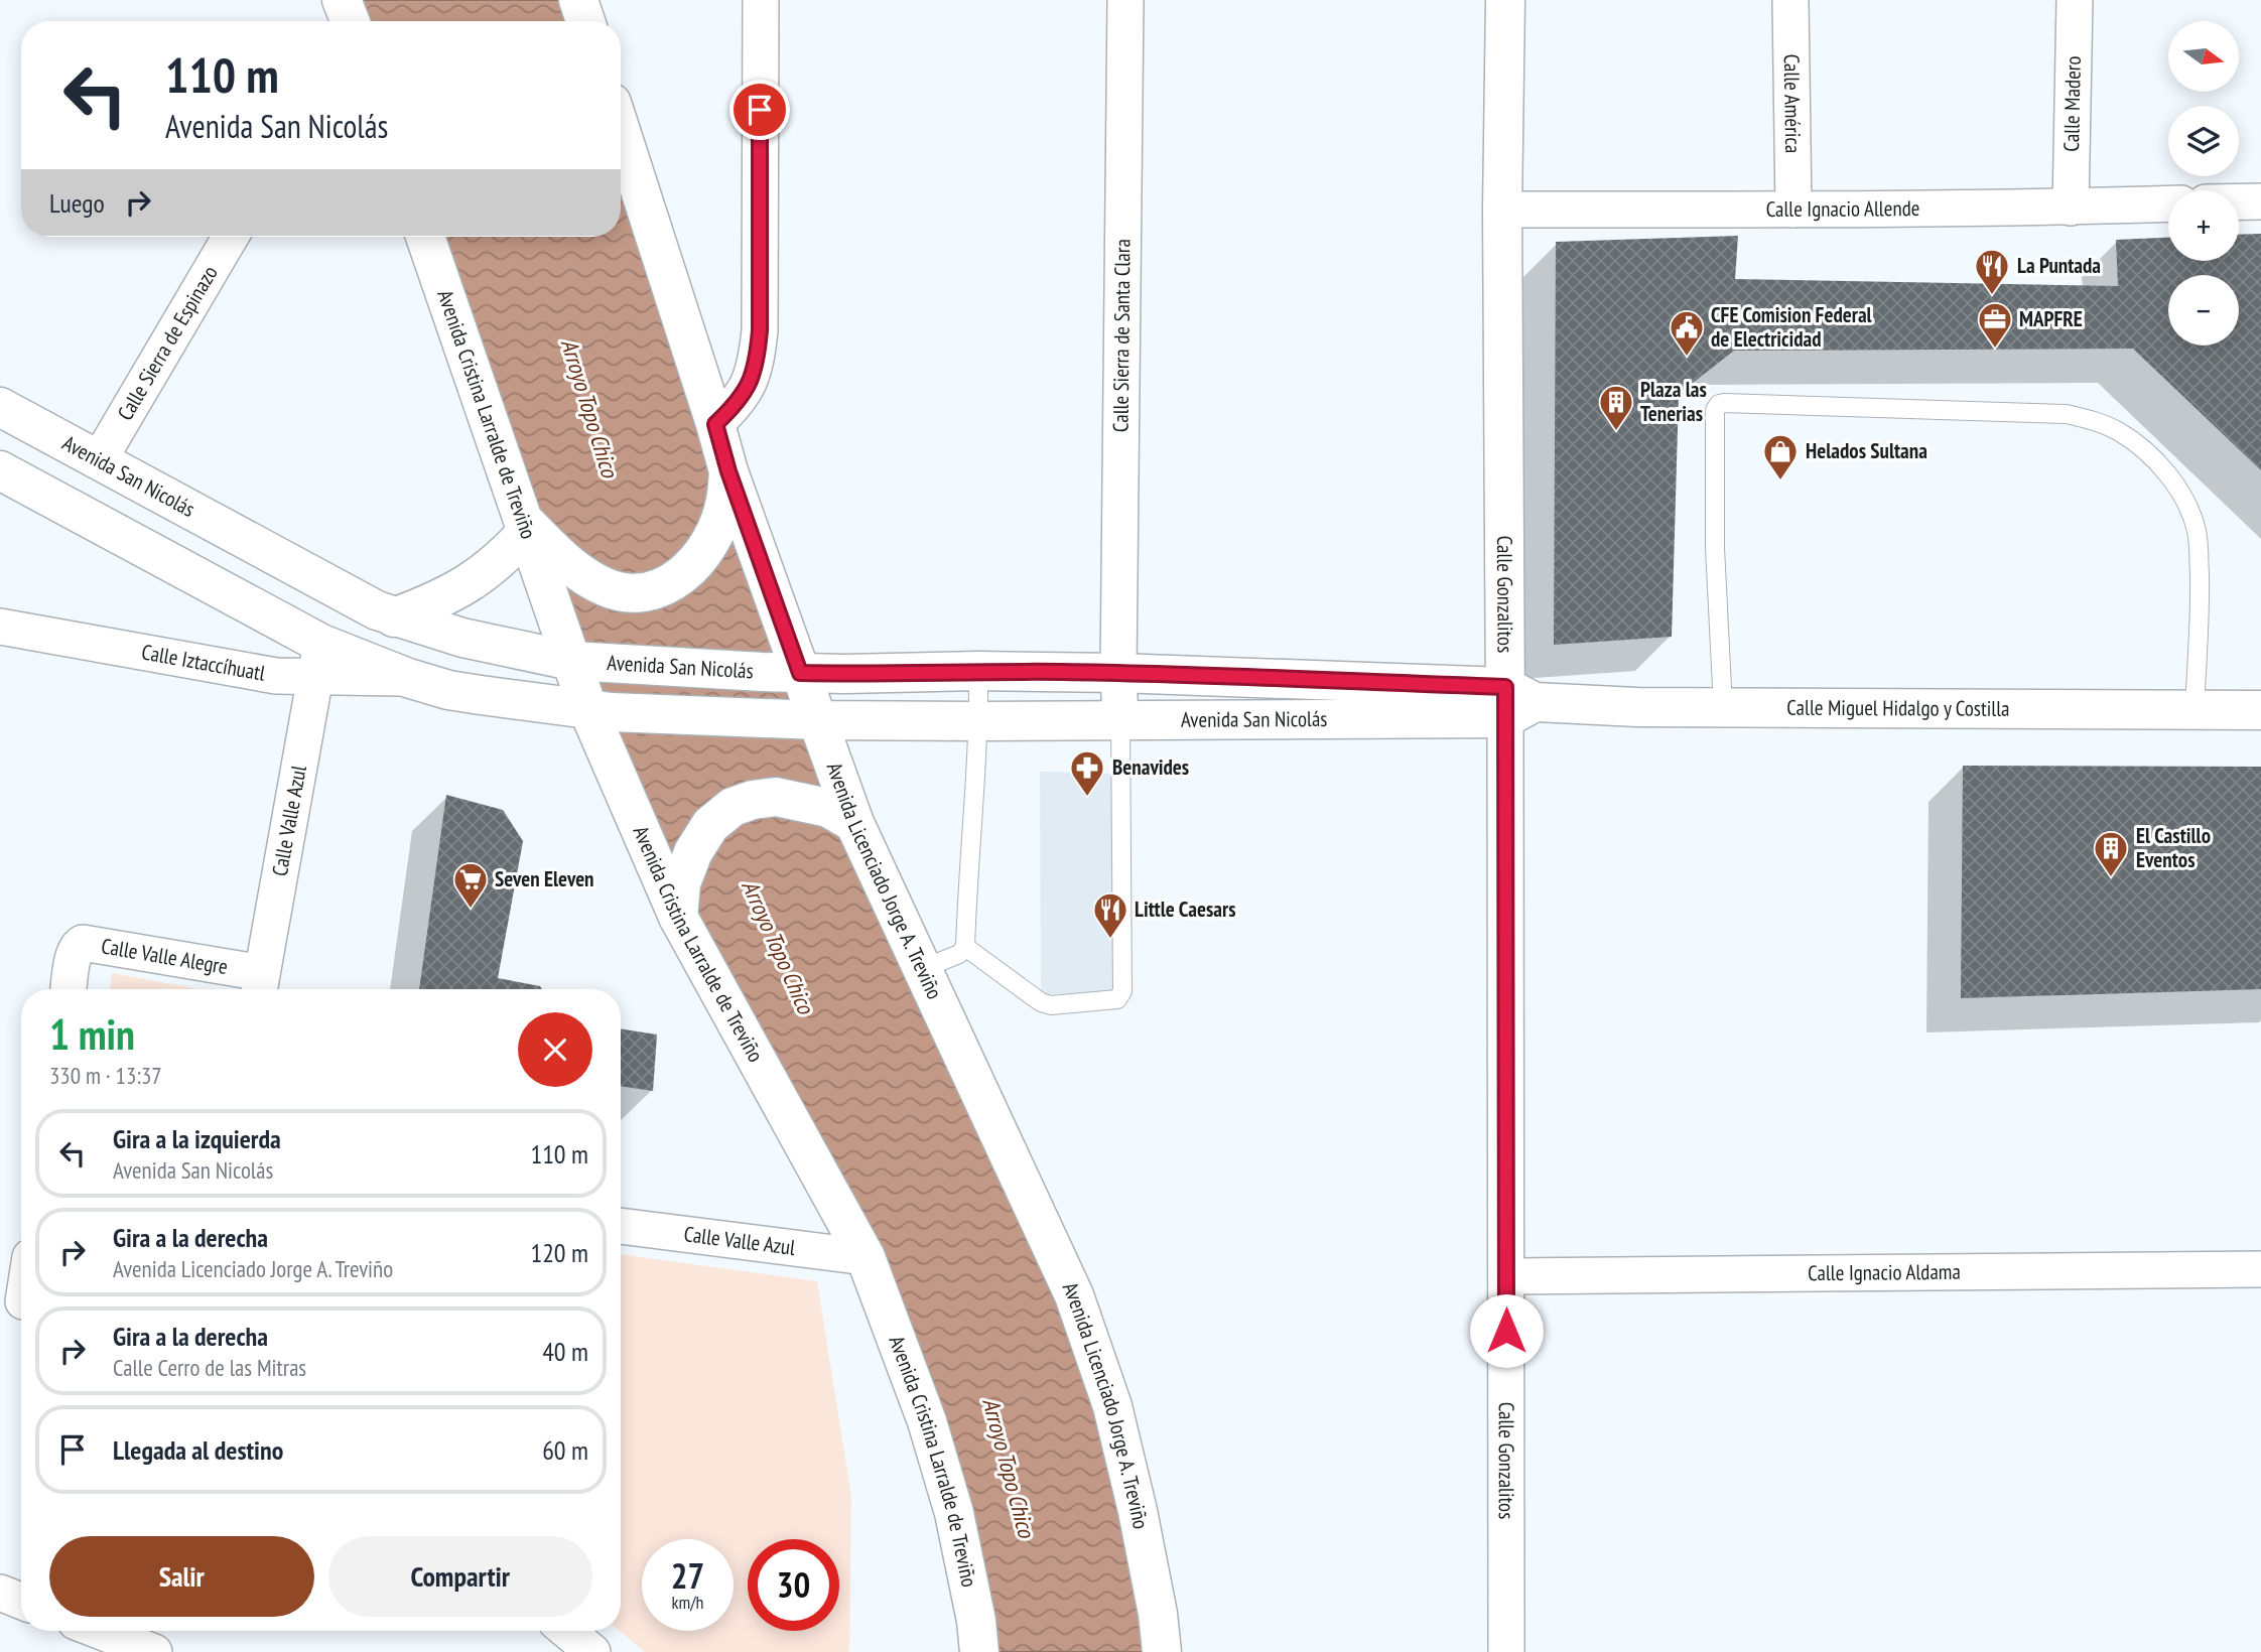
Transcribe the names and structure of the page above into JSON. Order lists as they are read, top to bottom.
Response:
{
  "streets": {
    "street": [
      "Calle Madero",
      "Calle América",
      "Calle Ignacio Allende",
      "Calle Sierra de Santa Clara",
      "Calle Sierra de Espinazo",
      "Avenida Cristina Larralde de Treviño",
      "Avenida San Nicolás",
      "Calle Gonzalitos",
      "Calle Iztaccíhuatl",
      "Calle Miguel Hidalgo y Costilla",
      "Calle Valle Azul",
      "Avenida Licenciado Jorge A. Treviño",
      "Calle Valle Alegre",
      "Calle Ignacio Aldama"
    ]
  },
  "crossings": [
    ["Calle Madero", "Calle Ignacio Allende"],
    ["Calle América", "Calle Ignacio Allende"],
    ["Calle Ignacio Allende", "Calle Gonzalitos"],
    ["Calle Sierra de Santa Clara", "Avenida San Nicolás"],
    ["Calle Sierra de Espinazo", "Avenida San Nicolás"],
    ["Avenida Cristina Larralde de Treviño", "Avenida San Nicolás"],
    ["Avenida Cristina Larralde de Treviño", "Calle Valle Azul"],
    ["Avenida San Nicolás", "Calle Gonzalitos"],
    ["Avenida San Nicolás", "Calle Iztaccíhuatl"],
    ["Avenida San Nicolás", "Calle Miguel Hidalgo y Costilla"],
    ["Avenida San Nicolás", "Calle Valle Azul"],
    ["Avenida San Nicolás", "Avenida Licenciado Jorge A. Treviño"],
    ["Calle Gonzalitos", "Calle Miguel Hidalgo y Costilla"],
    ["Calle Gonzalitos", "Calle Ignacio Aldama"],
    ["Calle Iztaccíhuatl", "Calle Valle Azul"],
    ["Calle Valle Azul", "Calle Valle Alegre"]
  ],
  "water": ["Arroyo Topo Chico"],
  "places": {
    "restaurant": ["La Puntada", "Little Caesars"],
    "office": ["MAPFRE"],
    "public building": ["CFE Comision Federal de Electricidad"],
    "building": ["Plaza las Tenerias", "El Castillo Eventos"],
    "shop": ["Helados Sultana"],
    "pharmacy": ["Benavides"],
    "supermarket": ["Seven Eleven"]
  },
  "north": "right",
  "page": {
    "map_buttons": ["+", "−"],
    "turn": ["110 m", "Avenida San Nicolás"],
    "then": "Luego",
    "heading": ["1 min", "330 m · 13:37"],
    "list": [
      {
        "name": "Gira a la izquierda",
        "note": "Avenida San Nicolás",
        "value": "110 m"
      },
      {
        "name": "Gira a la derecha",
        "note": "Avenida Licenciado Jorge A. Treviño",
        "value": "120 m"
      },
      {
        "name": "Gira a la derecha",
        "note": "Calle Cerro de las Mitras",
        "value": "40 m"
      },
      {
        "name": "Llegada al destino",
        "value": "60 m"
      }
    ],
    "buttons": ["Salir", "Compartir"],
    "speed": "27 km/h",
    "limit": "30"
  }
}
